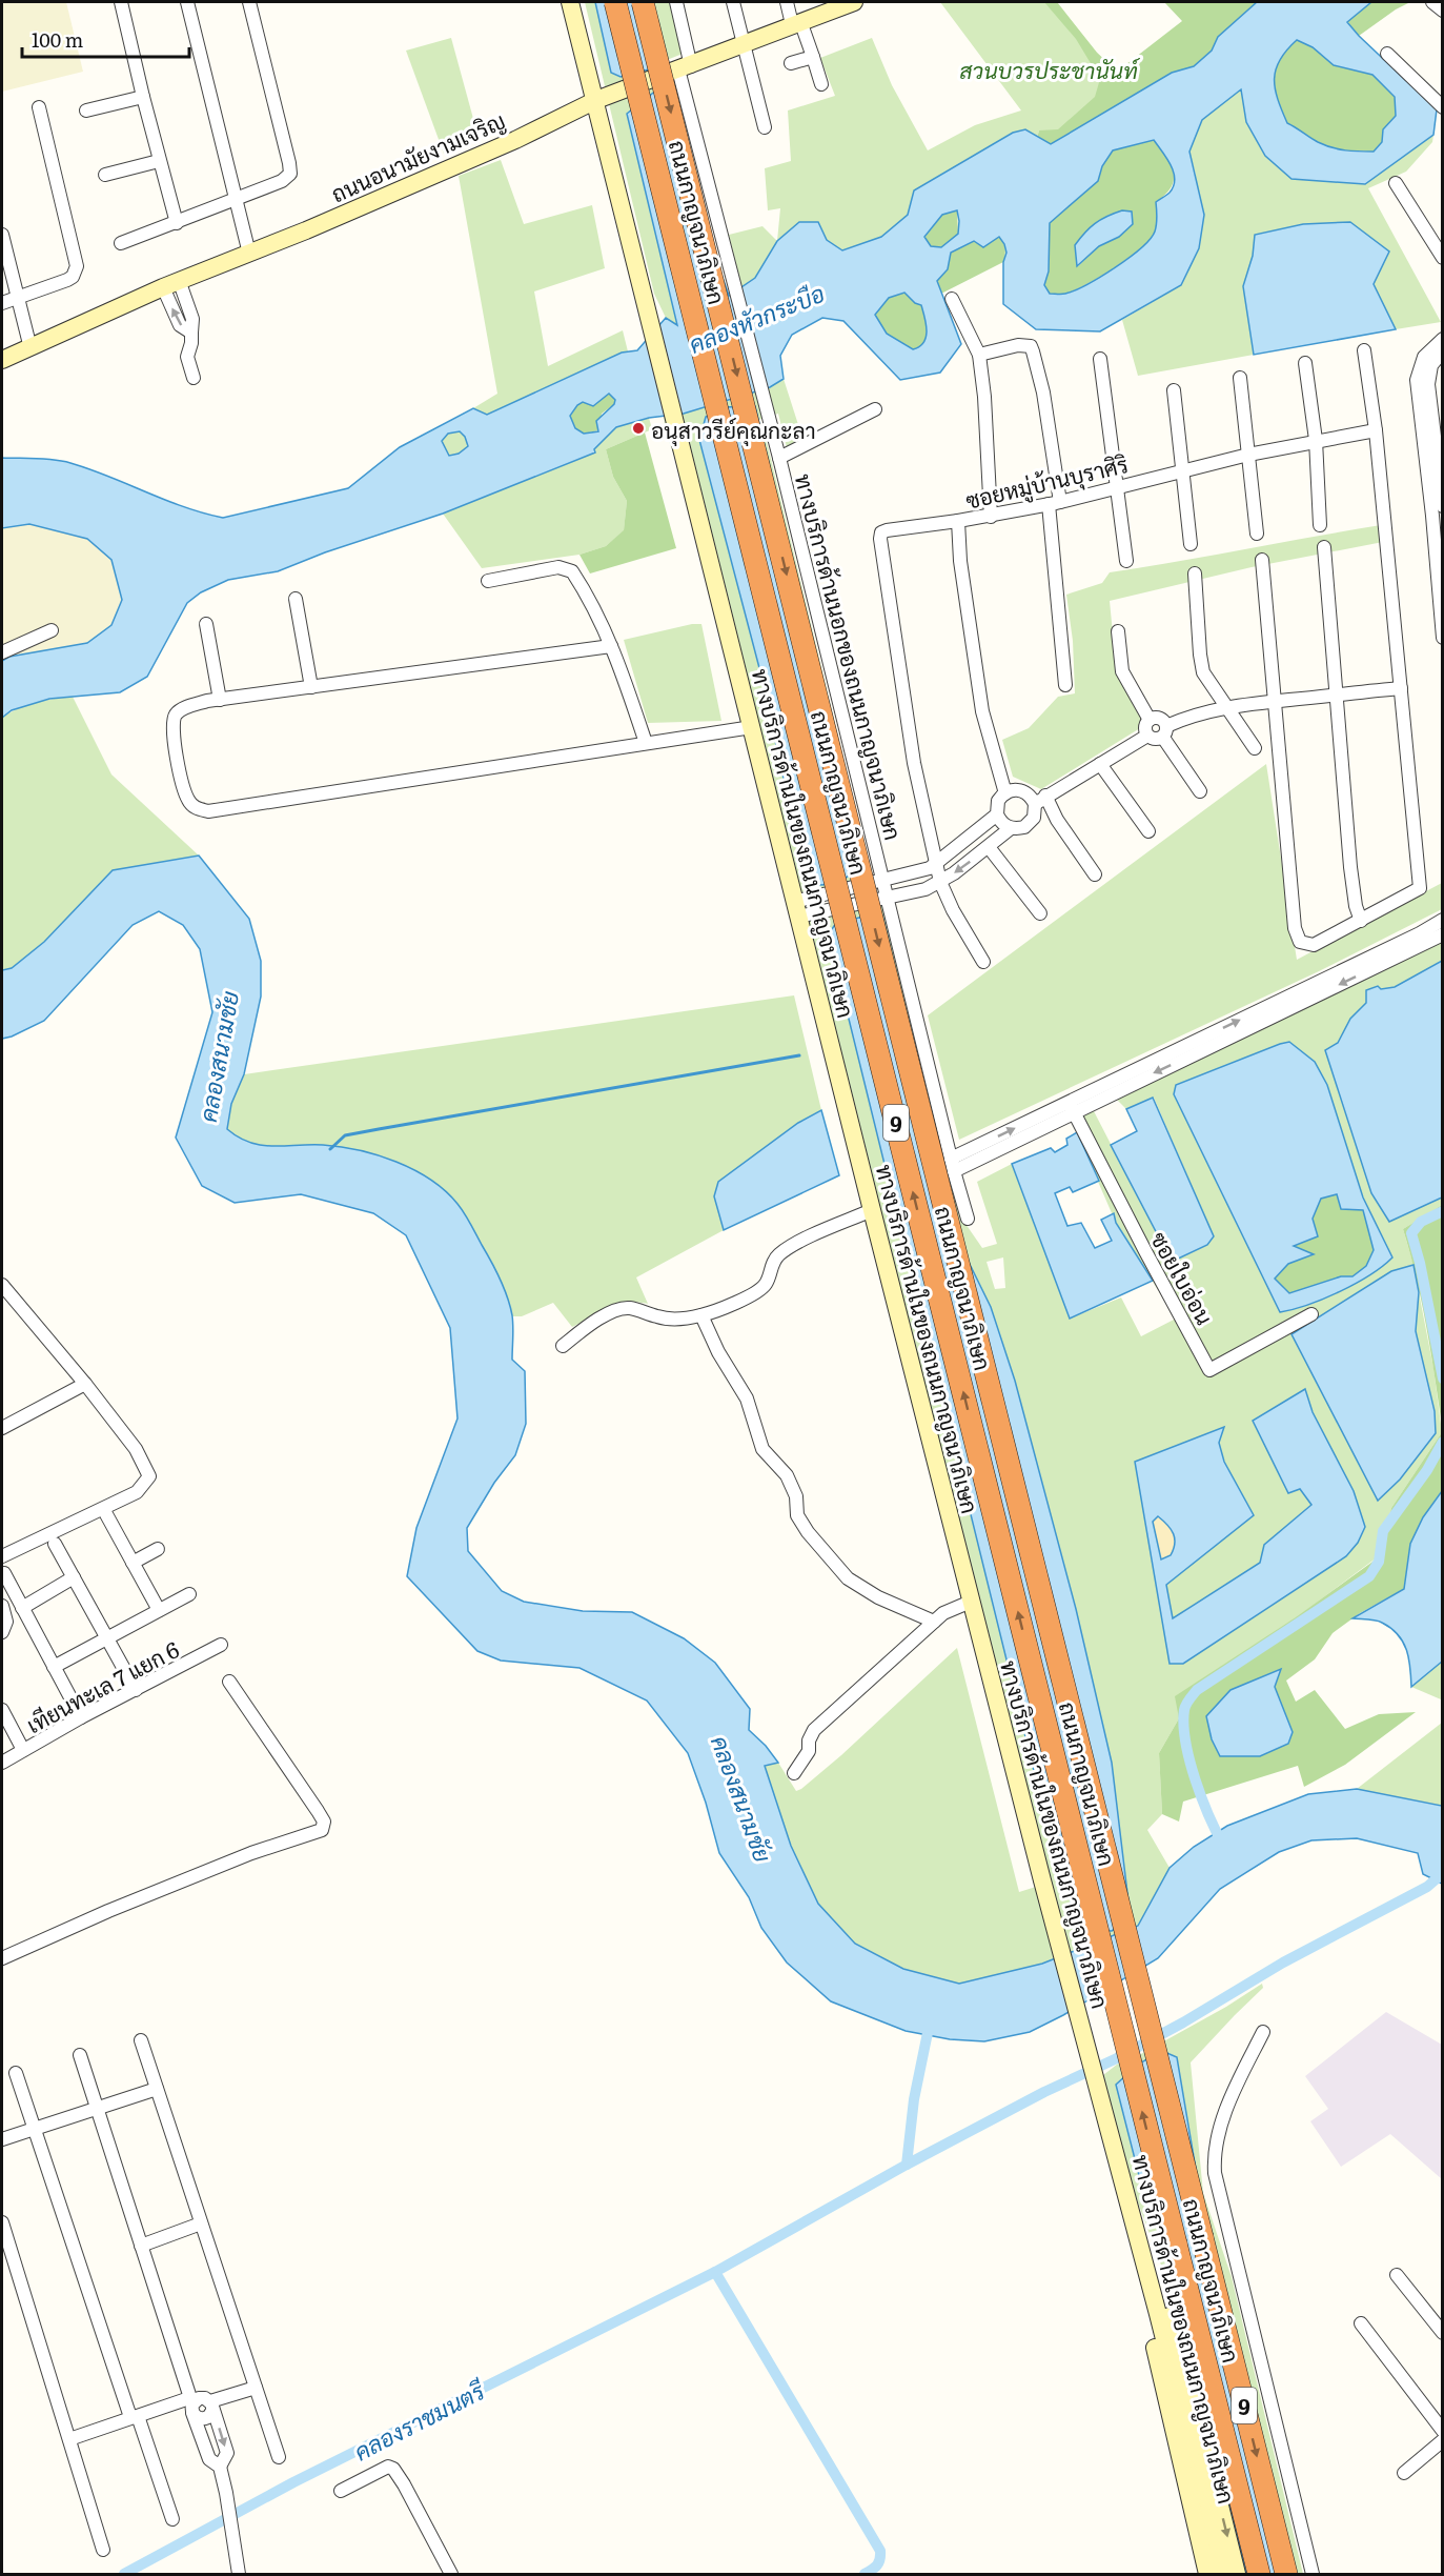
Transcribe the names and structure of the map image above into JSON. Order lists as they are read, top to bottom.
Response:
{
  "streets": {
    "highway": ["ถนนกาญจนาภิเษก", "9"],
    "main road": ["ถนนอนามัยงามเจริญ", "ทางบริการด้านในของถนนกาญจนาภิเษก"],
    "street": [
      "ซอยหมู่บ้านบุราศิริ",
      "ทางบริการด้านนอกของถนนกาญจนาภิเษก",
      "ซอยใบอ่อน",
      "เทียนทะเล 7 แยก 6"
    ]
  },
  "crossings": [
    ["ถนนอนามัยงามเจริญ", "ทางบริการด้านนอกของถนนกาญจนาภิเษก"],
    ["ถนนอนามัยงามเจริญ", "ทางบริการด้านในของถนนกาญจนาภิเษก"]
  ],
  "water": ["คลองหัวกระบือ", "คลองสนามชัย", "คลองราชมนตรี"],
  "parks": ["สวนบวรประชานันท์"],
  "places": ["อนุสาวรีย์คุณกะลา"],
  "scale_bar": "100 m"
}
